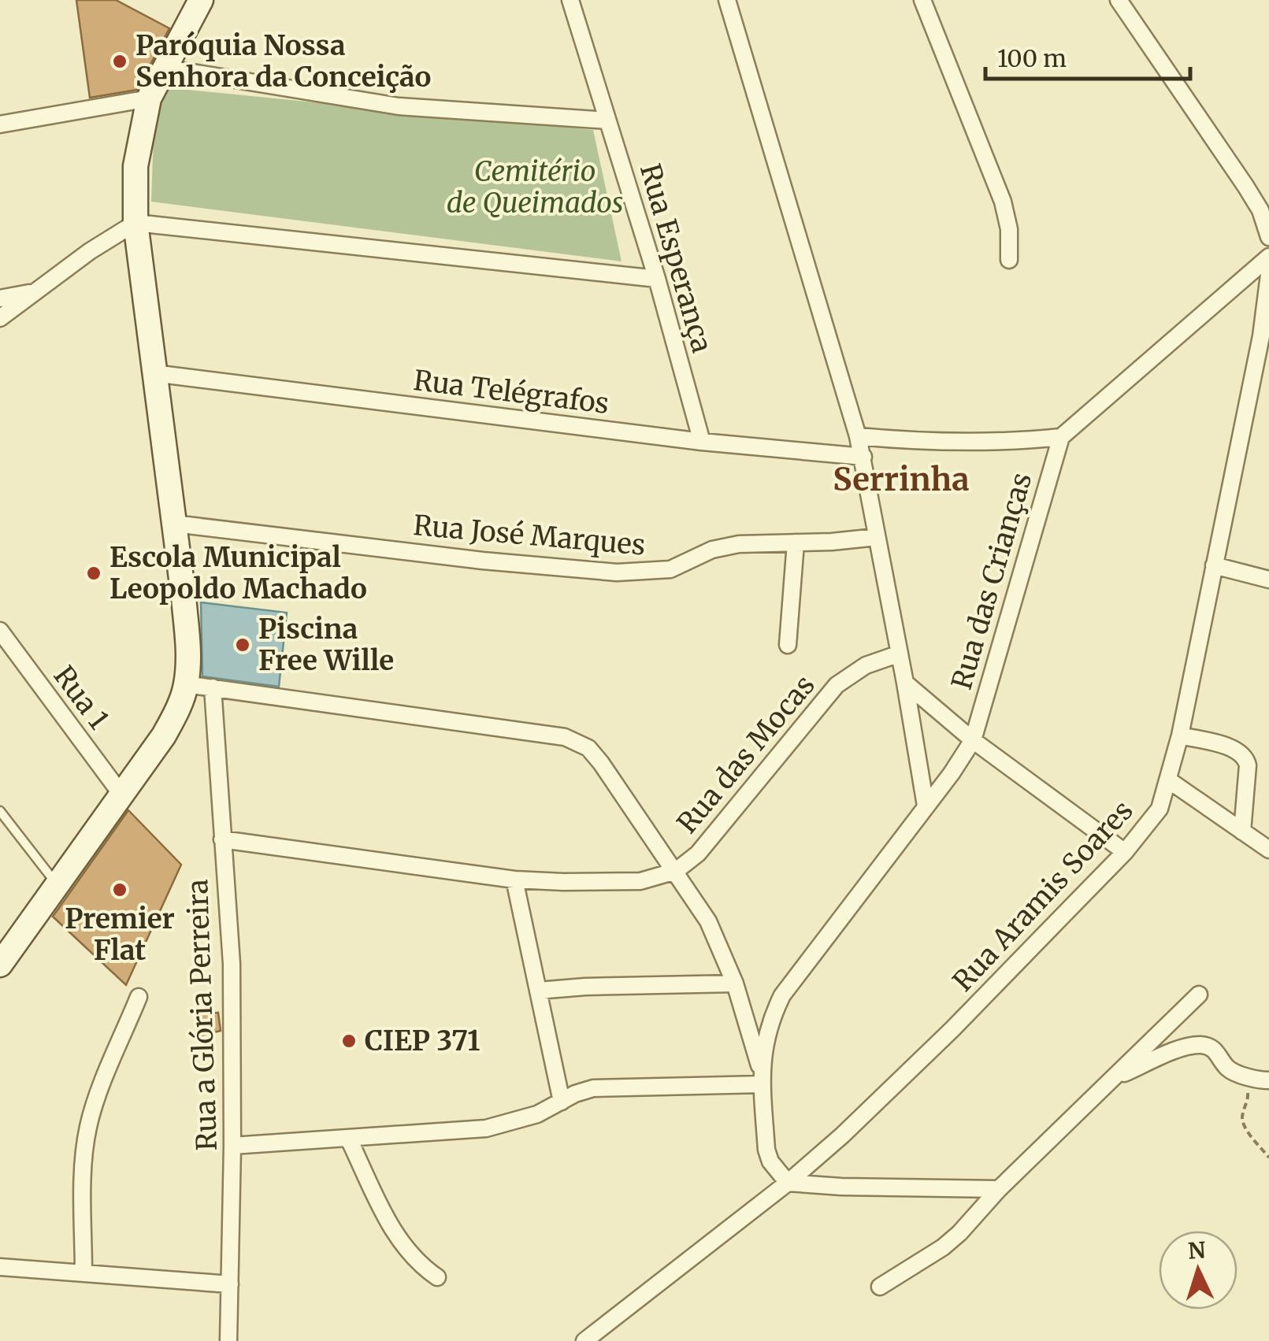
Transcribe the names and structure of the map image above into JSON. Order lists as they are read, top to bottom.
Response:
{
  "streets": {
    "street": [
      "Rua Esperança",
      "Rua Telégrafos",
      "Rua José Marques",
      "Rua das Crianças",
      "Rua 1",
      "Rua das Mocas",
      "Rua Aramis Soares",
      "Rua a Glória Perreira"
    ]
  },
  "crossings": [
    ["Rua Esperança", "Rua Telégrafos"]
  ],
  "districts": ["Serrinha"],
  "parks": ["Cemitério de Queimados"],
  "places": [
    "Paróquia Nossa Senhora da Conceição",
    "Escola Municipal Leopoldo Machado",
    "Piscina Free Wille",
    "Premier Flat",
    "CIEP 371"
  ],
  "scale_bar": "100 m",
  "north": "top"
}
